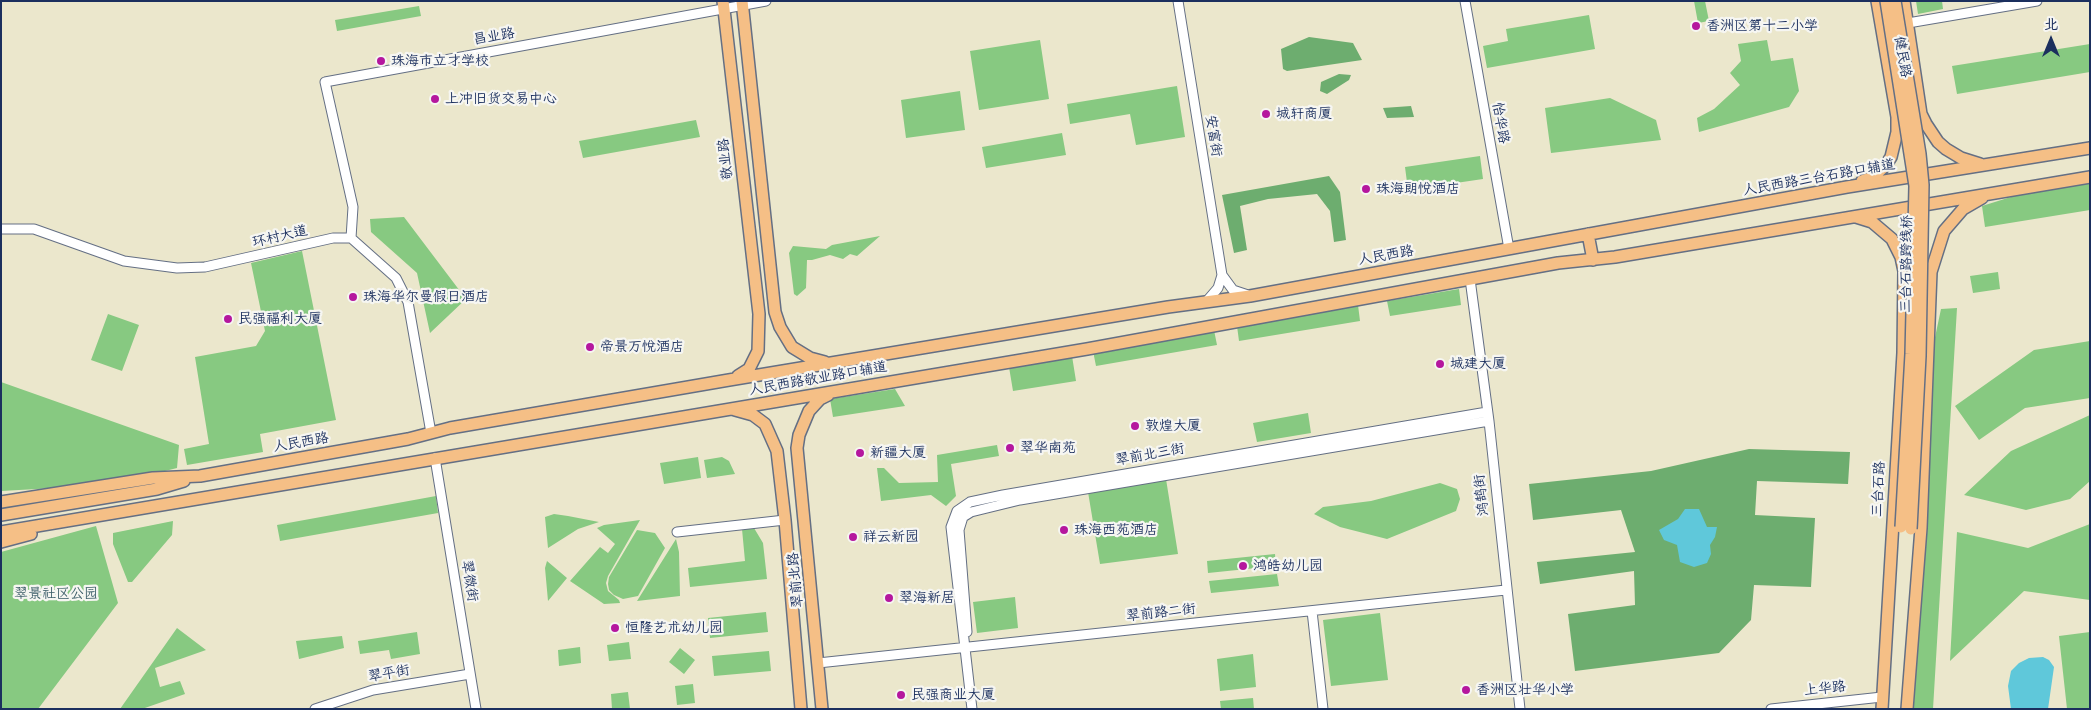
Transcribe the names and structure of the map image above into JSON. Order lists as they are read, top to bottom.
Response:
{
  "streets": {
    "main road": [
      "健民路",
      "敬业路",
      "人民西路三台石路口辅道",
      "人民西路",
      "三台石路跨线桥",
      "人民西路敬业路口辅道",
      "三台石路",
      "翠前北路"
    ],
    "street": [
      "昌业路",
      "怡华路",
      "安富街",
      "环村大道",
      "翠前北三街",
      "鸿鹄街",
      "翠微街",
      "翠前路二街",
      "翠平街",
      "上华路"
    ]
  },
  "crossings": [
    ["昌业路", "敬业路"],
    ["昌业路", "环村大道"],
    ["健民路", "人民西路三台石路口辅道"],
    ["怡华路", "人民西路"],
    ["敬业路", "人民西路敬业路口辅道"],
    ["人民西路三台石路口辅道", "人民西路"],
    ["人民西路", "人民西路敬业路口辅道"],
    ["人民西路敬业路口辅道", "鸿鹄街"],
    ["人民西路敬业路口辅道", "翠前北路"],
    ["人民西路敬业路口辅道", "翠微街"],
    ["翠前北三街", "鸿鹄街"],
    ["翠前北三街", "翠前路二街"],
    ["三台石路", "上华路"],
    ["鸿鹄街", "翠前路二街"],
    ["翠前北路", "翠前路二街"],
    ["翠微街", "翠平街"]
  ],
  "parks": ["翠景社区公园"],
  "places": [
    "香洲区第十二小学",
    "珠海市立才学校",
    "上冲旧货交易中心",
    "城轩商厦",
    "珠海朗悦酒店",
    "珠海华尔曼假日酒店",
    "民强福利大厦",
    "帝景万悦酒店",
    "城建大厦",
    "敦煌大厦",
    "翠华南苑",
    "新疆大厦",
    "珠海西苑酒店",
    "祥云新园",
    "鸿皓幼儿园",
    "翠海新居",
    "恒隆艺术幼儿园",
    "香洲区壮华小学",
    "民强商业大厦"
  ],
  "north": "top"
}
